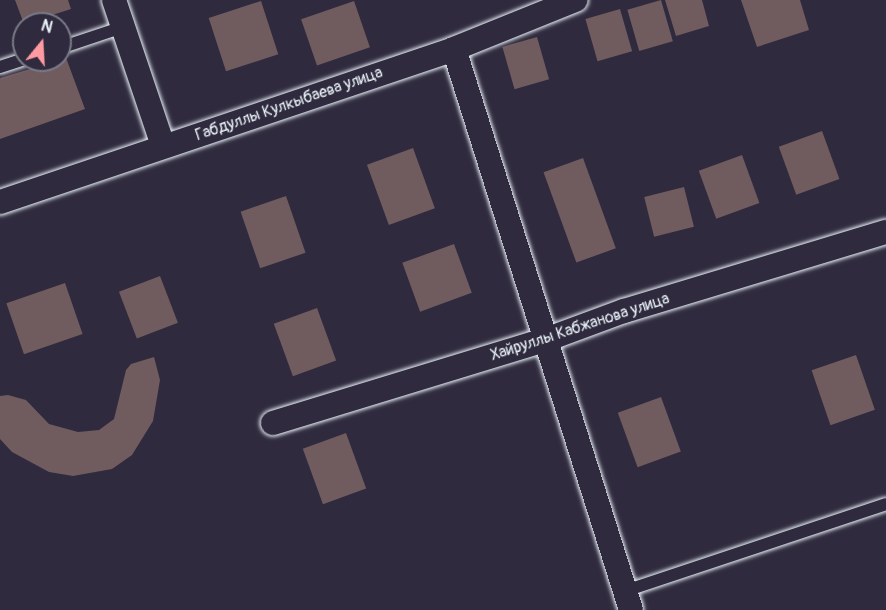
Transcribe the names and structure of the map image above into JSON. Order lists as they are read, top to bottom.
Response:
{
  "streets": {
    "street": ["Габдуллы Кулкыбаева улица", "Хайруллы Кабжанова улица"]
  },
  "north": "top"
}
